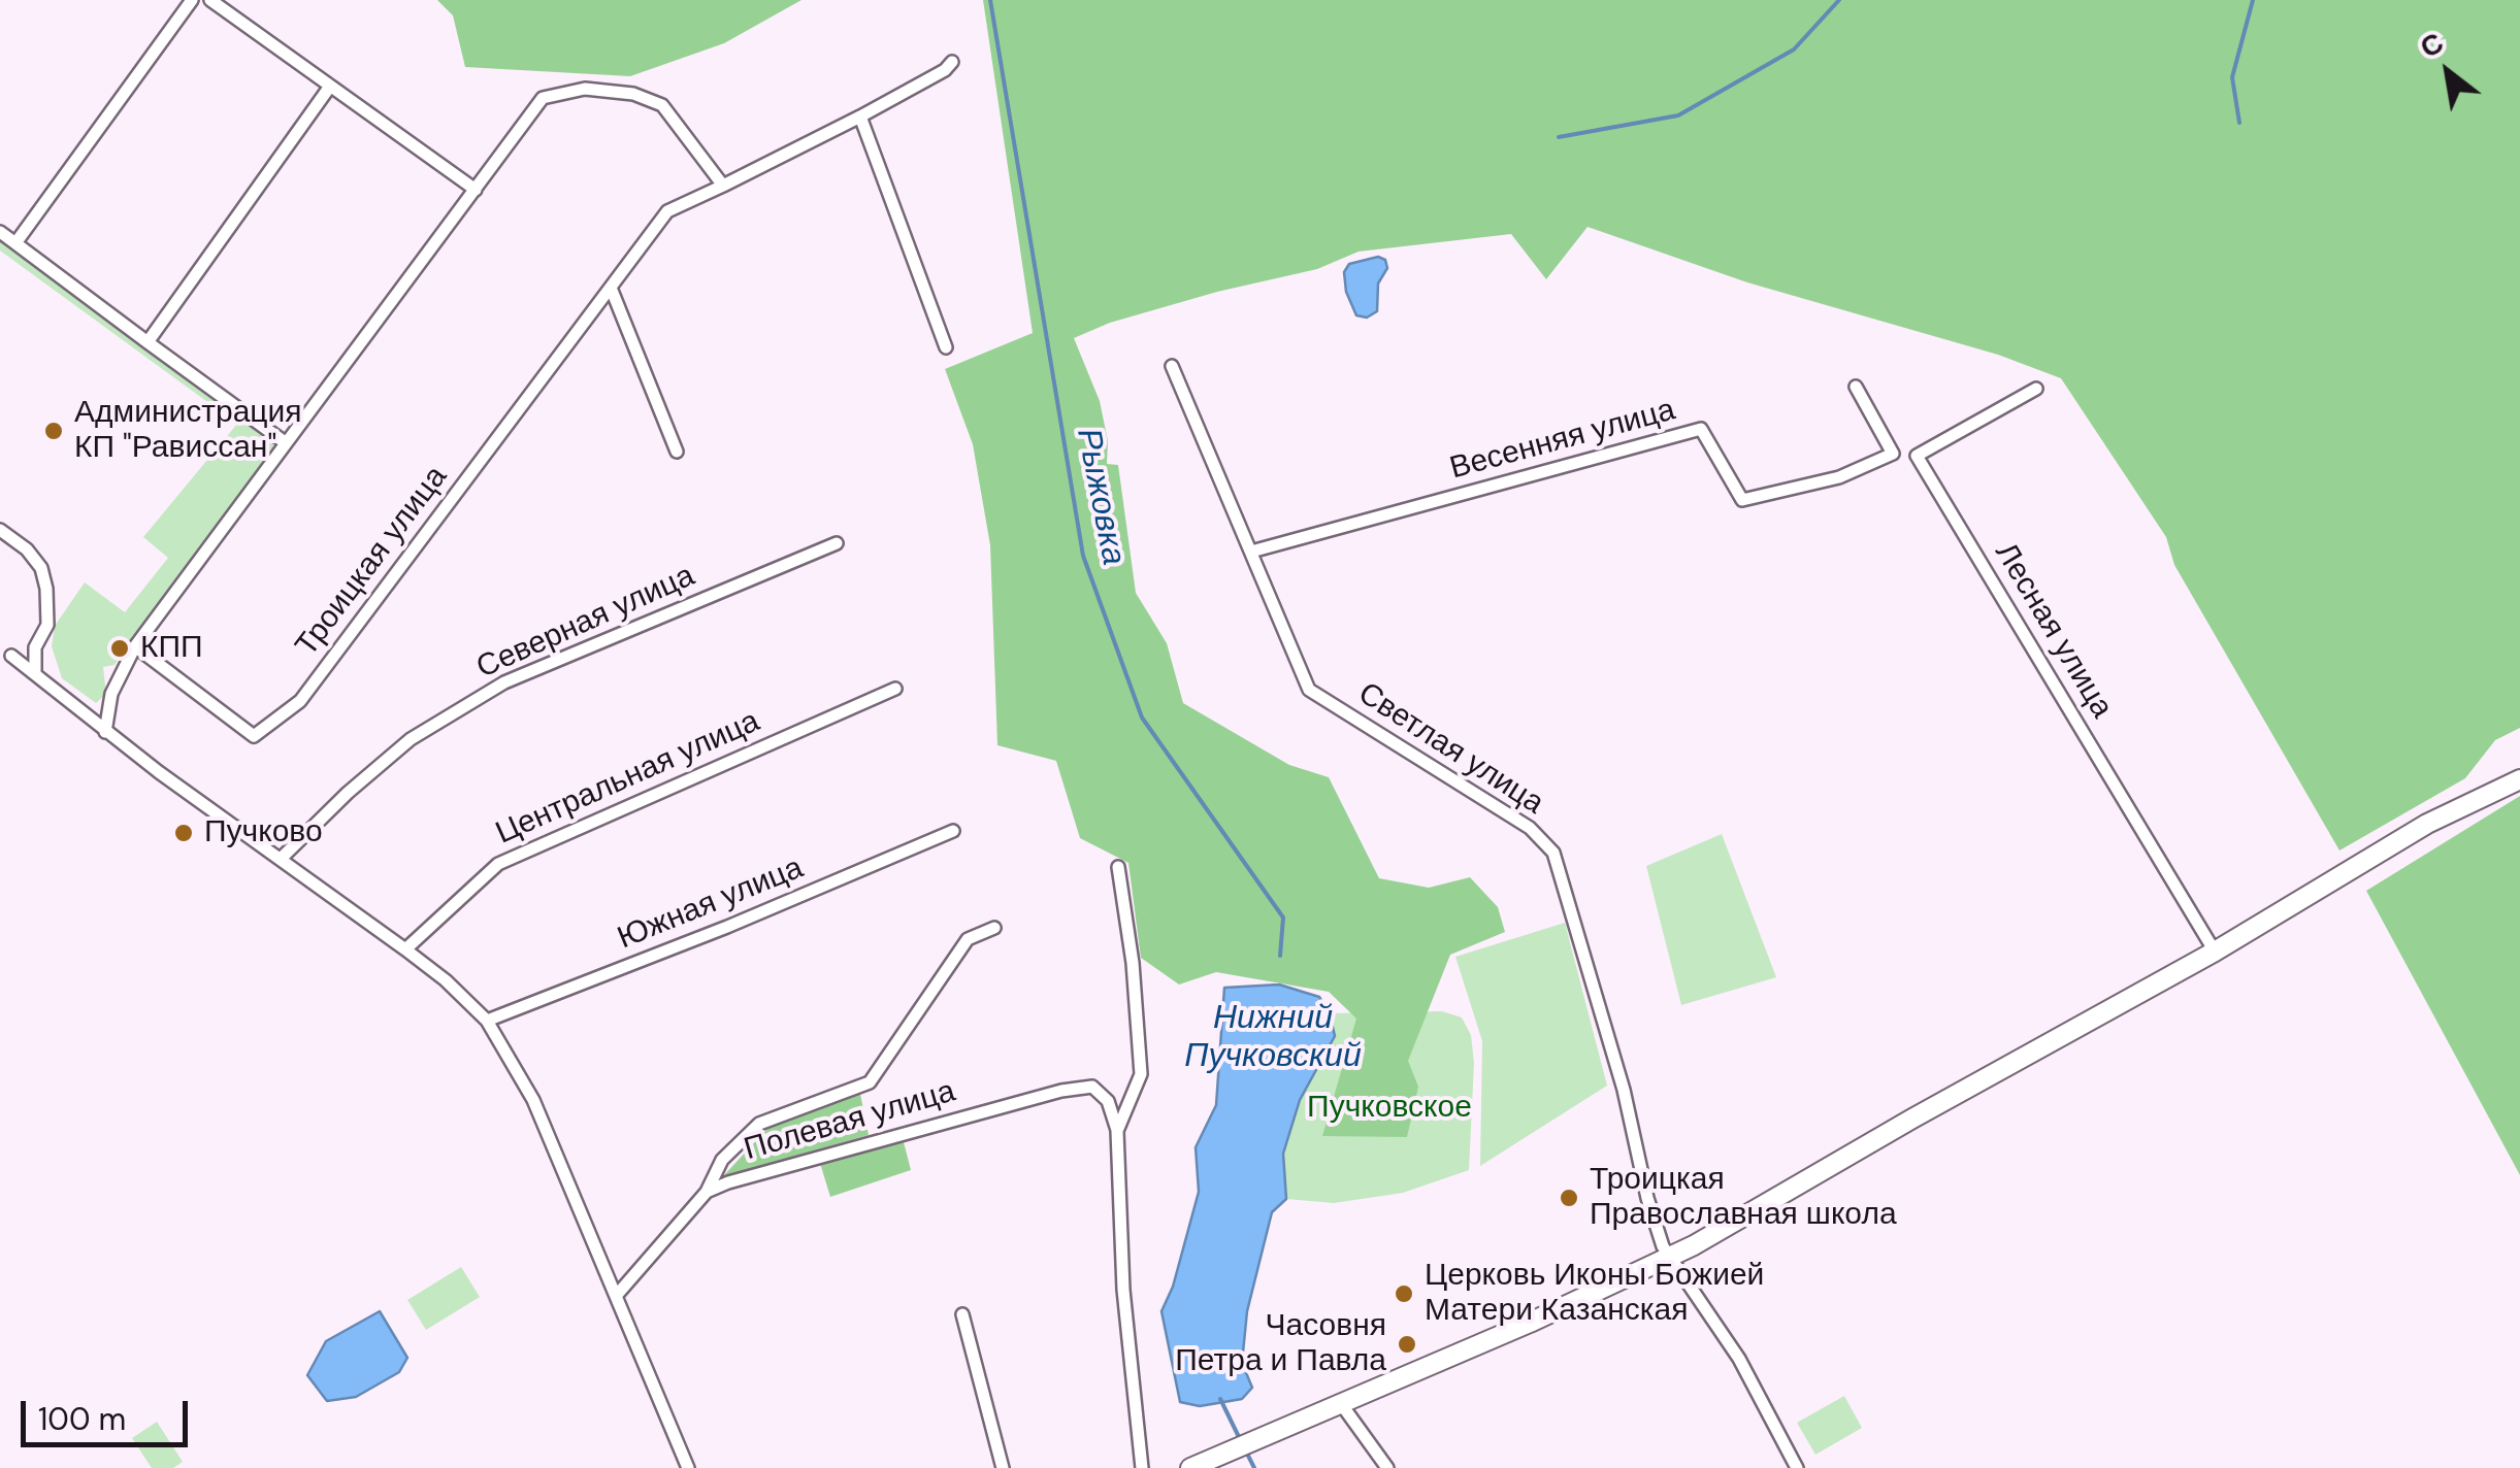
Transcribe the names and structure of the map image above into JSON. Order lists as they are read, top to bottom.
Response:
{
  "streets": {
    "street": [
      "Весенняя улица",
      "Троицкая улица",
      "Северная улица",
      "Лесная улица",
      "Светлая улица",
      "Центральная улица",
      "Южная улица",
      "Полевая улица"
    ]
  },
  "crossings": [
    ["Весенняя улица", "Светлая улица"]
  ],
  "water": ["Рыжовка", "Нижний Пучковский"],
  "parks": ["Пучковское"],
  "places": [
    "Администрация КП \"Рависсан\"",
    "КПП",
    "Пучково",
    "Троицкая Православная школа",
    "Церковь Иконы Божией Матери Казанская",
    "Часовня Петра и Павла"
  ],
  "scale_bar": "100 m",
  "north": "top left"
}
